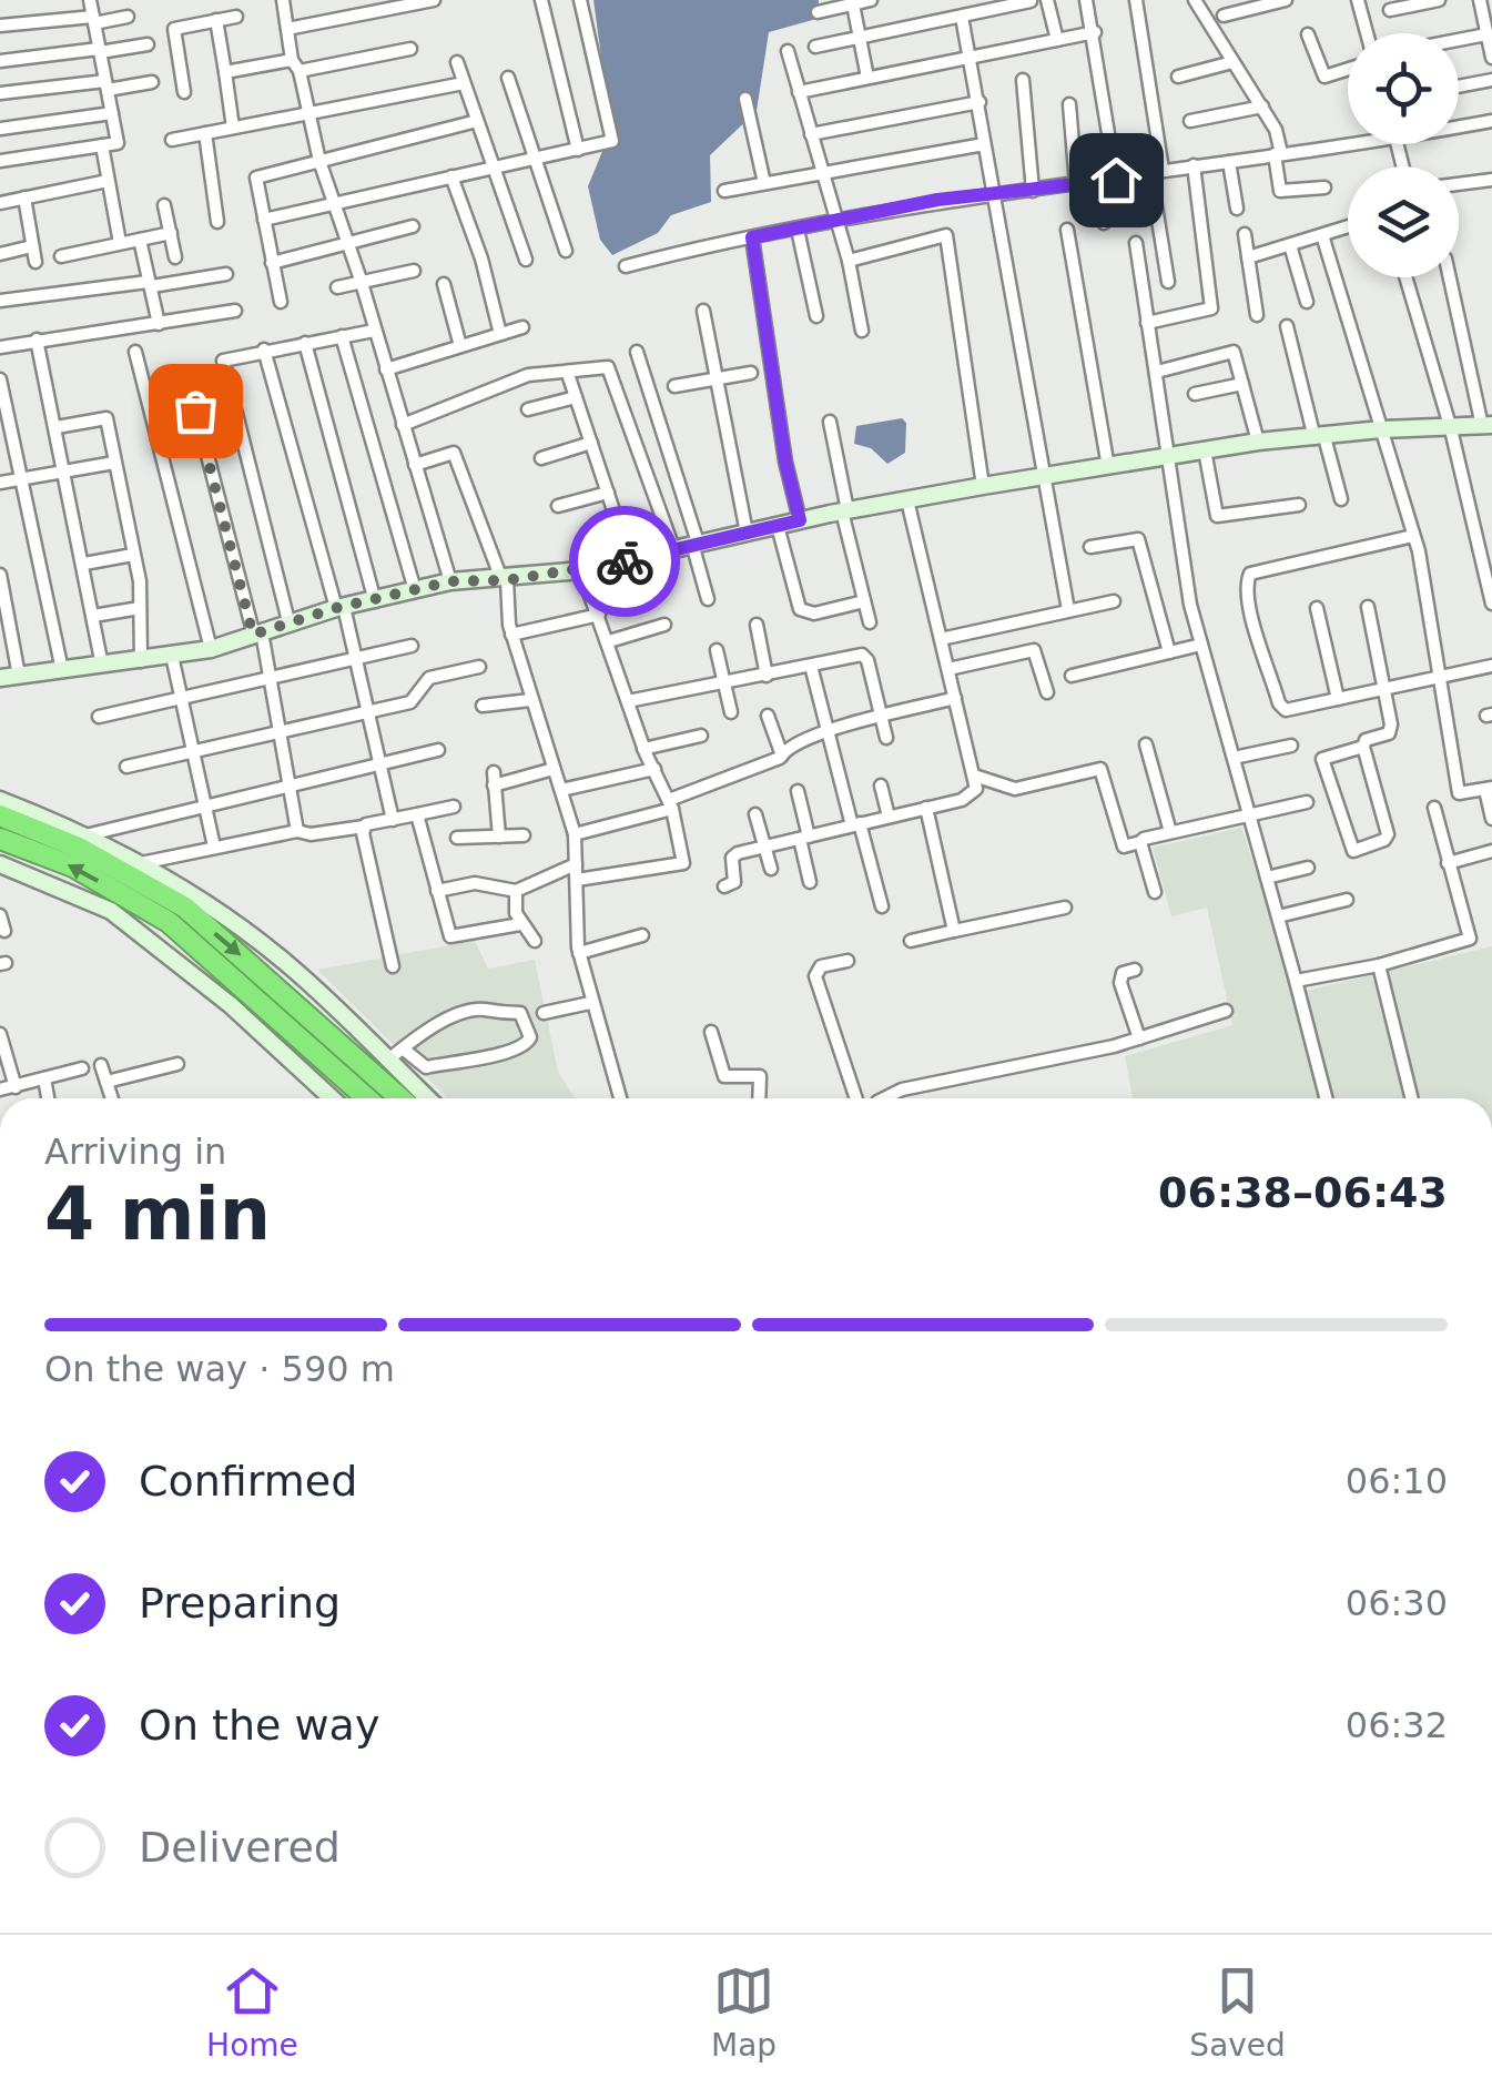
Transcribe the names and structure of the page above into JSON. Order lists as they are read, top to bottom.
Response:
{
  "page": {
    "heading": ["4 min", "Arriving in", "06:38–06:43"],
    "bar": "On the way · 590 m",
    "list": [
      ["Confirmed", "06:10"],
      ["Preparing", "06:30"],
      ["On the way", "06:32"],
      "Delivered"
    ],
    "tabs": ["Home", "Map", "Saved"]
  }
}
